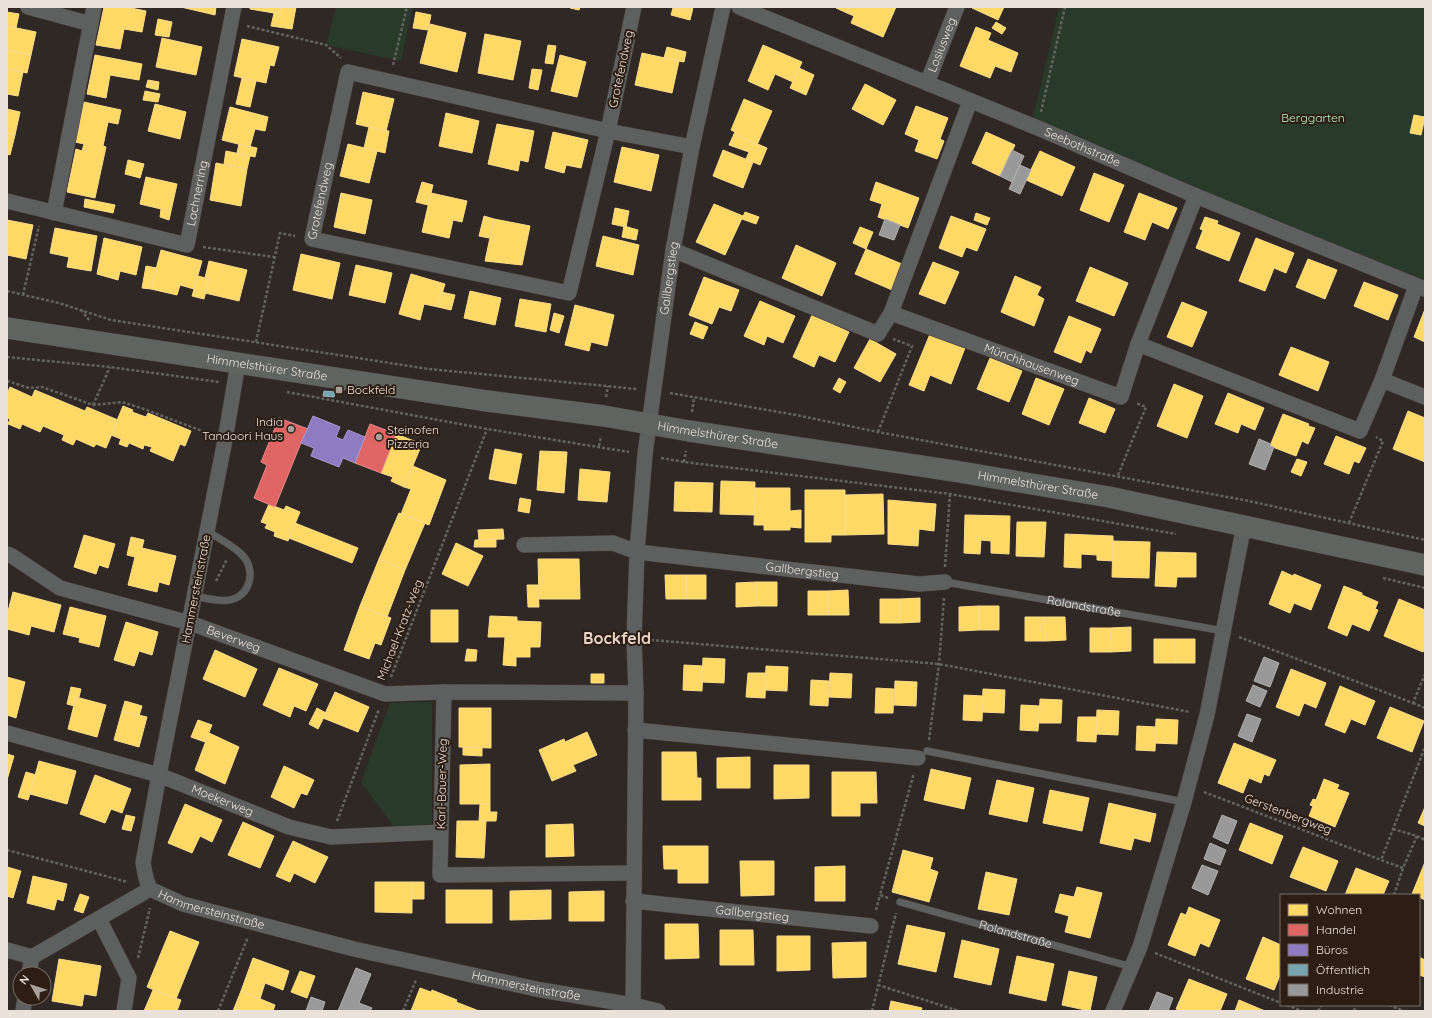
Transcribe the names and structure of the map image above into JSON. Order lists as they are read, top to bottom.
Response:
{
  "streets": {
    "street": [
      "Losiusweg",
      "Grotefendweg",
      "Seebothstraße",
      "Lachnerring",
      "Gallbergstieg",
      "Münchhausenweg",
      "Himmelsthürer Straße",
      "Hammersteinstraße",
      "Beverweg",
      "Karl-Bauer-Weg",
      "Moekerweg"
    ],
    "lane": ["Rolandstraße"],
    "path": ["Michael-Kratz-Weg", "Gerstenbergweg"]
  },
  "crossings": [
    ["Losiusweg", "Seebothstraße"],
    ["Grotefendweg", "Gallbergstieg"],
    ["Gallbergstieg", "Himmelsthürer Straße"],
    ["Gallbergstieg", "Hammersteinstraße"],
    ["Gallbergstieg", "Rolandstraße"],
    ["Gallbergstieg", "Karl-Bauer-Weg"],
    ["Himmelsthürer Straße", "Hammersteinstraße"],
    ["Hammersteinstraße", "Beverweg"],
    ["Hammersteinstraße", "Moekerweg"],
    ["Michael-Kratz-Weg", "Beverweg"],
    ["Michael-Kratz-Weg", "Moekerweg"],
    ["Beverweg", "Karl-Bauer-Weg"],
    ["Karl-Bauer-Weg", "Moekerweg"]
  ],
  "districts": ["Bockfeld"],
  "parks": ["Berggarten"],
  "places": {
    "transit": ["Bockfeld"],
    "other": ["India Tandoori Haus", "Steinofen Pizzeria"]
  },
  "legend": [
    "Wohnen",
    "Handel",
    "Büros",
    "Öffentlich",
    "Industrie"
  ],
  "north": "top left"
}
